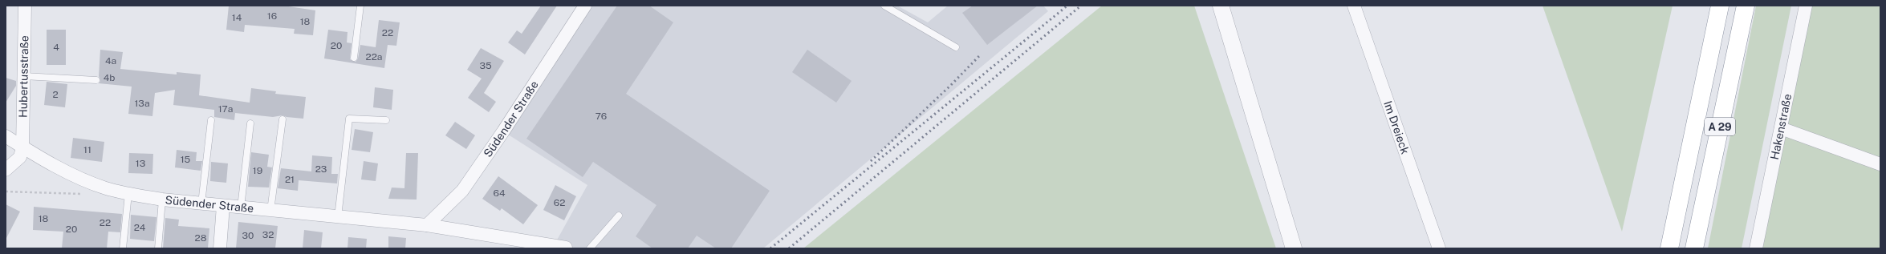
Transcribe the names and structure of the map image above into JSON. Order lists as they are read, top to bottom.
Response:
{
  "streets": {
    "highway": ["A 29"],
    "street": [
      "Hubertusstraße",
      "Südender Straße",
      "Im Dreieck",
      "Hakenstraße"
    ]
  },
  "crossings": [
    ["Hubertusstraße", "Südender Straße"]
  ],
  "house_numbers": [
    "16",
    "14",
    "18",
    "22",
    "20",
    "4",
    "22a",
    "4a",
    "35",
    "4b",
    "2",
    "13a",
    "17a",
    "76",
    "11",
    "15",
    "13",
    "23",
    "19",
    "21",
    "64",
    "62",
    "18",
    "22",
    "24",
    "20",
    "32",
    "30",
    "28"
  ]
}
